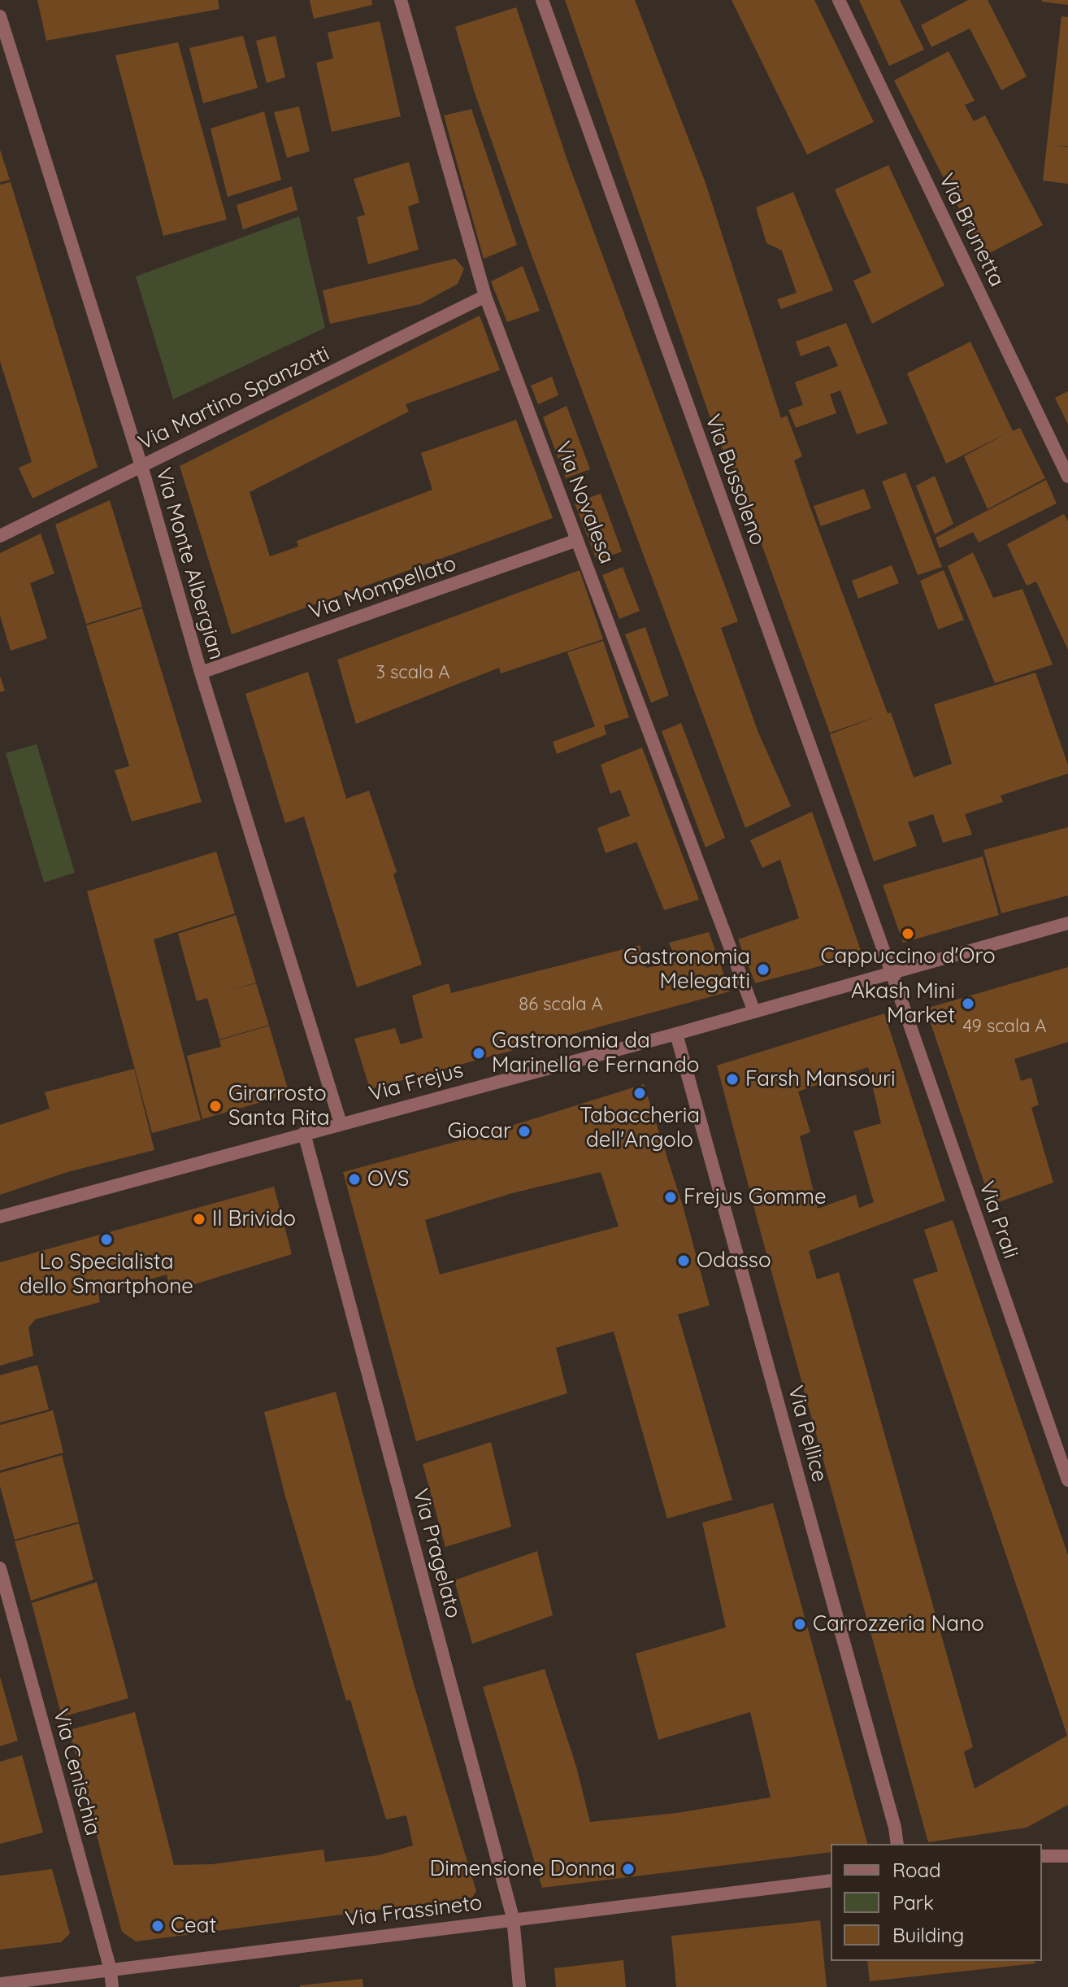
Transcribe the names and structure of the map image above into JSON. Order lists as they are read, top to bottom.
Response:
{
  "streets": {
    "street": [
      "Via Brunetta",
      "Via Martino Spanzotti",
      "Via Bussoleno",
      "Via Novalesa",
      "Via Monte Albergian",
      "Via Mompellato",
      "Via Frejus",
      "Via Prali",
      "Via Pellice",
      "Via Pragelato",
      "Via Cenischia",
      "Via Frassineto"
    ]
  },
  "crossings": [
    ["Via Martino Spanzotti", "Via Novalesa"],
    ["Via Martino Spanzotti", "Via Monte Albergian"],
    ["Via Bussoleno", "Via Frejus"],
    ["Via Bussoleno", "Via Prali"],
    ["Via Novalesa", "Via Mompellato"],
    ["Via Novalesa", "Via Frejus"],
    ["Via Monte Albergian", "Via Mompellato"],
    ["Via Monte Albergian", "Via Frejus"],
    ["Via Frejus", "Via Prali"],
    ["Via Frejus", "Via Pellice"],
    ["Via Frejus", "Via Pragelato"],
    ["Via Pragelato", "Via Frassineto"],
    ["Via Cenischia", "Via Frassineto"]
  ],
  "places": [
    "Cappuccino d'Oro",
    "Gastronomia Melegatti",
    "Akash Mini Market",
    "Gastronomia da Marinella e Fernando",
    "Farsh Mansouri",
    "Tabaccheria dell'Angolo",
    "Girarrosto Santa Rita",
    "Giocar",
    "OVS",
    "Frejus Gomme",
    "Il Brivido",
    "Lo Specialista dello Smartphone",
    "Odasso",
    "Carrozzeria Nano",
    "Dimensione Donna",
    "Ceat"
  ],
  "house_numbers": ["3 scala A", "86 scala A", "49 scala A"],
  "legend": ["Road", "Park", "Building"]
}
